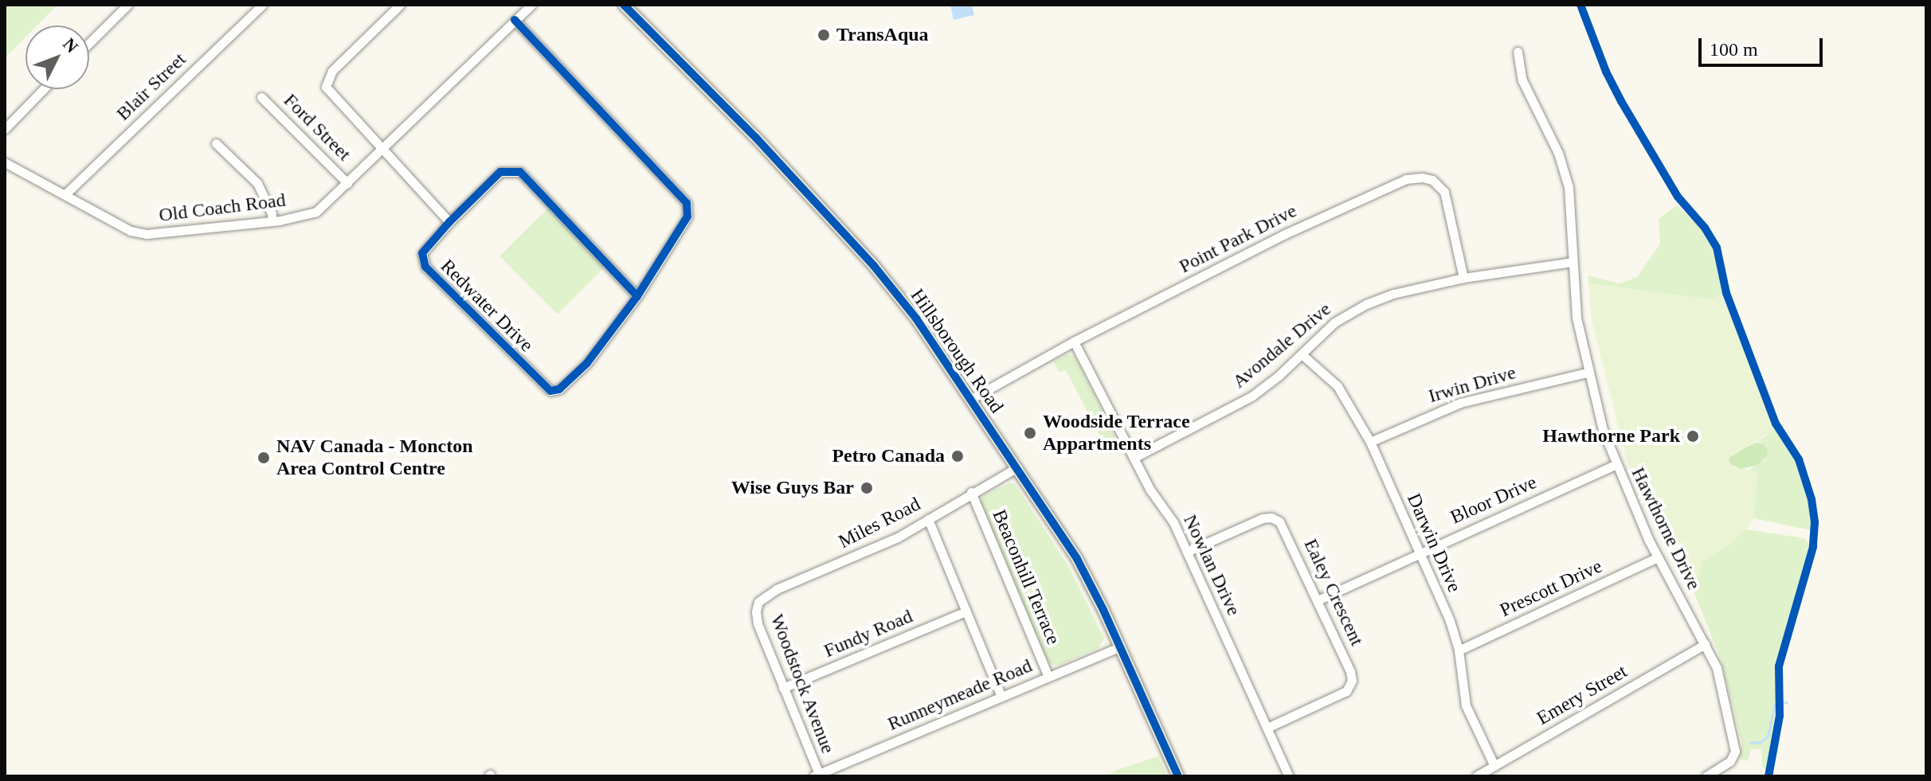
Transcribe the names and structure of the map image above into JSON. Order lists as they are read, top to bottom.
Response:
{
  "streets": {
    "main road": ["Hillsborough Road"],
    "street": [
      "Blair Street",
      "Ford Street",
      "Old Coach Road",
      "Point Park Drive",
      "Redwater Drive",
      "Avondale Drive",
      "Irwin Drive",
      "Bloor Drive",
      "Miles Road",
      "Hawthorne Drive",
      "Darwin Drive",
      "Nowlan Drive",
      "Beaconhill Terrace",
      "Prescott Drive",
      "Ealey Crescent",
      "Fundy Road",
      "Woodstock Avenue",
      "Runneymeade Road",
      "Emery Street"
    ]
  },
  "crossings": [
    ["Blair Street", "Old Coach Road"],
    ["Ford Street", "Old Coach Road"],
    ["Ford Street", "Redwater Drive"],
    ["Old Coach Road", "Redwater Drive"],
    ["Point Park Drive", "Avondale Drive"],
    ["Point Park Drive", "Hillsborough Road"],
    ["Point Park Drive", "Nowlan Drive"],
    ["Avondale Drive", "Hawthorne Drive"],
    ["Avondale Drive", "Darwin Drive"],
    ["Avondale Drive", "Nowlan Drive"],
    ["Hillsborough Road", "Miles Road"],
    ["Hillsborough Road", "Runneymeade Road"],
    ["Irwin Drive", "Hawthorne Drive"],
    ["Irwin Drive", "Darwin Drive"],
    ["Bloor Drive", "Hawthorne Drive"],
    ["Bloor Drive", "Darwin Drive"],
    ["Bloor Drive", "Ealey Crescent"],
    ["Miles Road", "Beaconhill Terrace"],
    ["Miles Road", "Woodstock Avenue"],
    ["Hawthorne Drive", "Prescott Drive"],
    ["Hawthorne Drive", "Emery Street"],
    ["Darwin Drive", "Prescott Drive"],
    ["Darwin Drive", "Emery Street"],
    ["Nowlan Drive", "Ealey Crescent"],
    ["Beaconhill Terrace", "Runneymeade Road"],
    ["Fundy Road", "Woodstock Avenue"],
    ["Woodstock Avenue", "Runneymeade Road"]
  ],
  "places": [
    "TransAqua",
    "Woodside Terrace Appartments",
    "Hawthorne Park",
    "Petro Canada",
    "NAV Canada - Moncton Area Control Centre",
    "Wise Guys Bar"
  ],
  "scale_bar": "100 m",
  "north": "top right"
}
